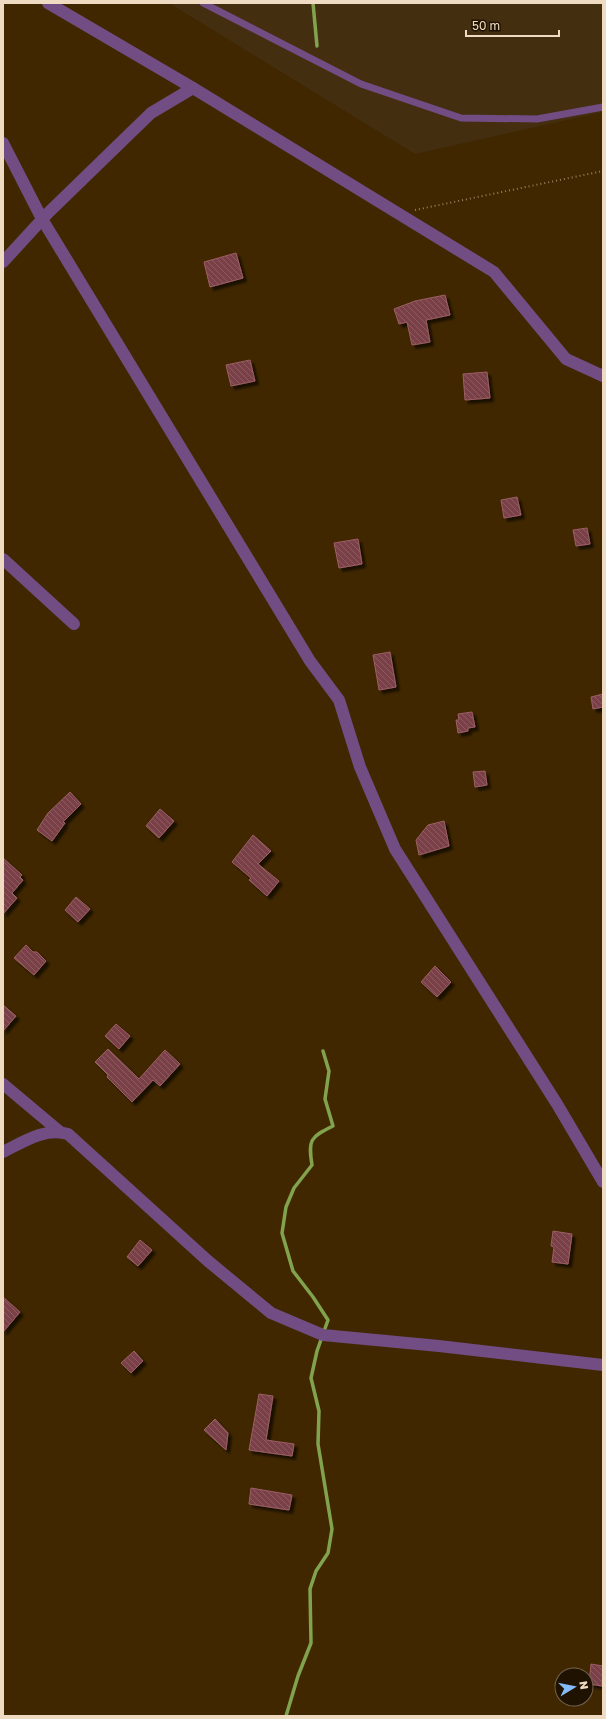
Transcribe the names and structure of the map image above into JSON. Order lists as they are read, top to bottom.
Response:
{
  "scale_bar": "50 m",
  "north": "right"
}
